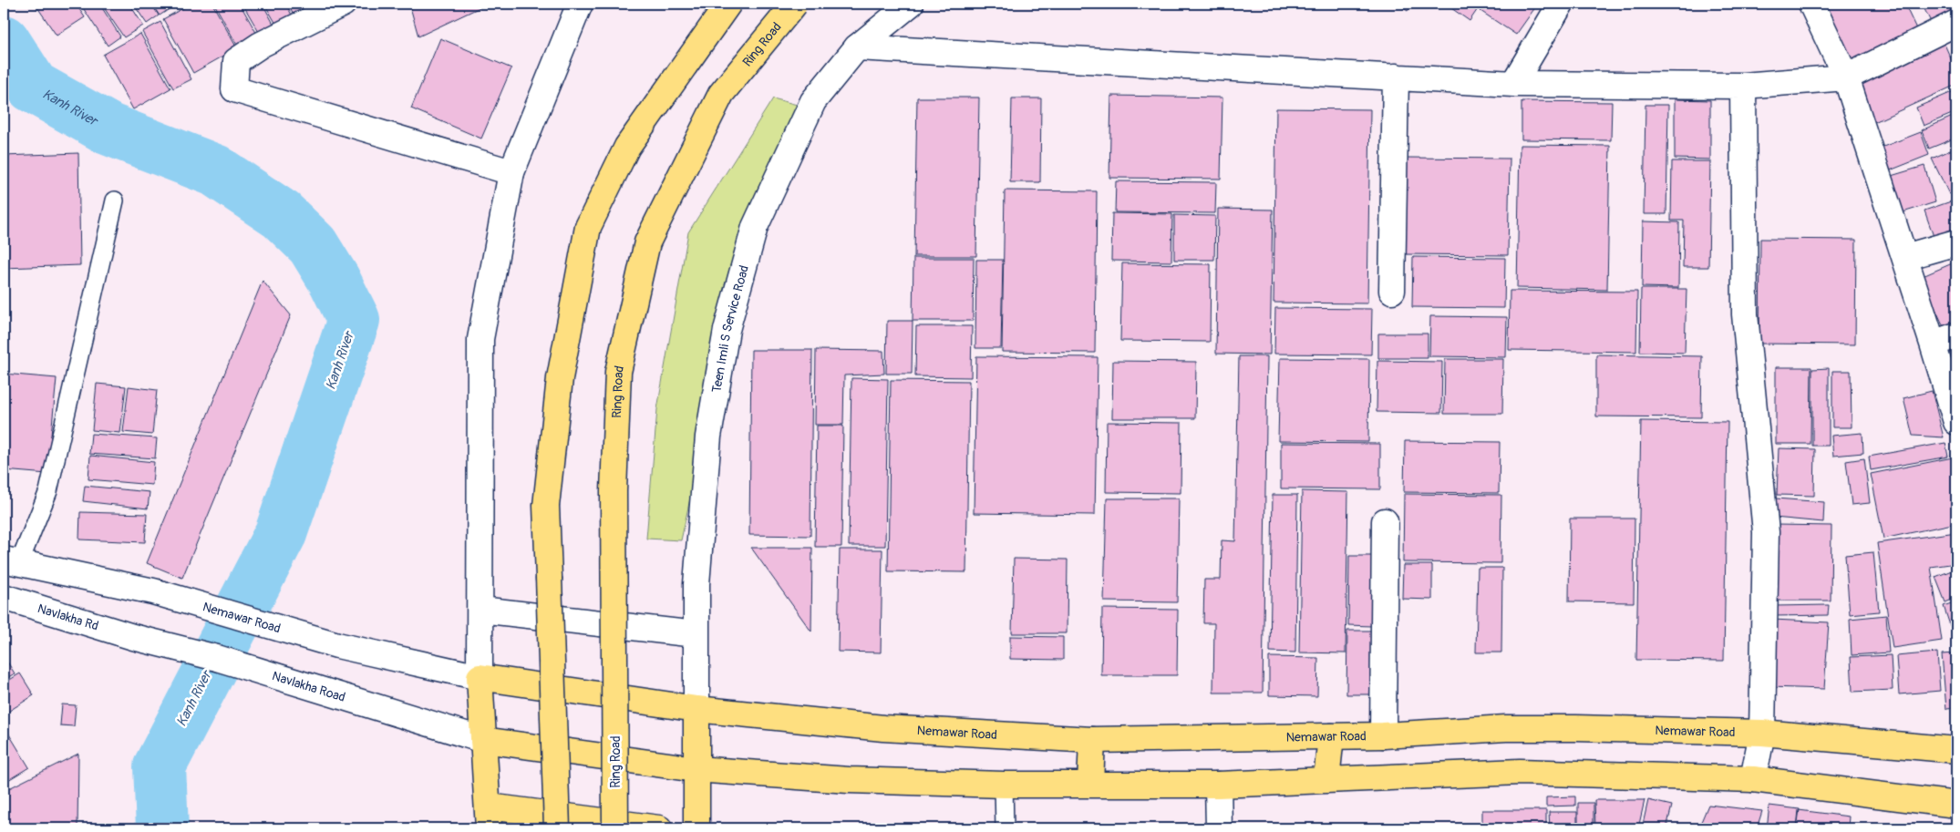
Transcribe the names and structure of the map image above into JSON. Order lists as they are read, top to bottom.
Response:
{
  "streets": {
    "main road": ["Ring Road", "Nemawar Road"],
    "street": ["Teen Imli S Service Road", "Navlakha Rd", "Navlakha Road"]
  },
  "crossings": [
    ["Teen Imli S Service Road", "Nemawar Road"],
    ["Navlakha Rd", "Navlakha Road"]
  ],
  "water": ["Kanh River"]
}
